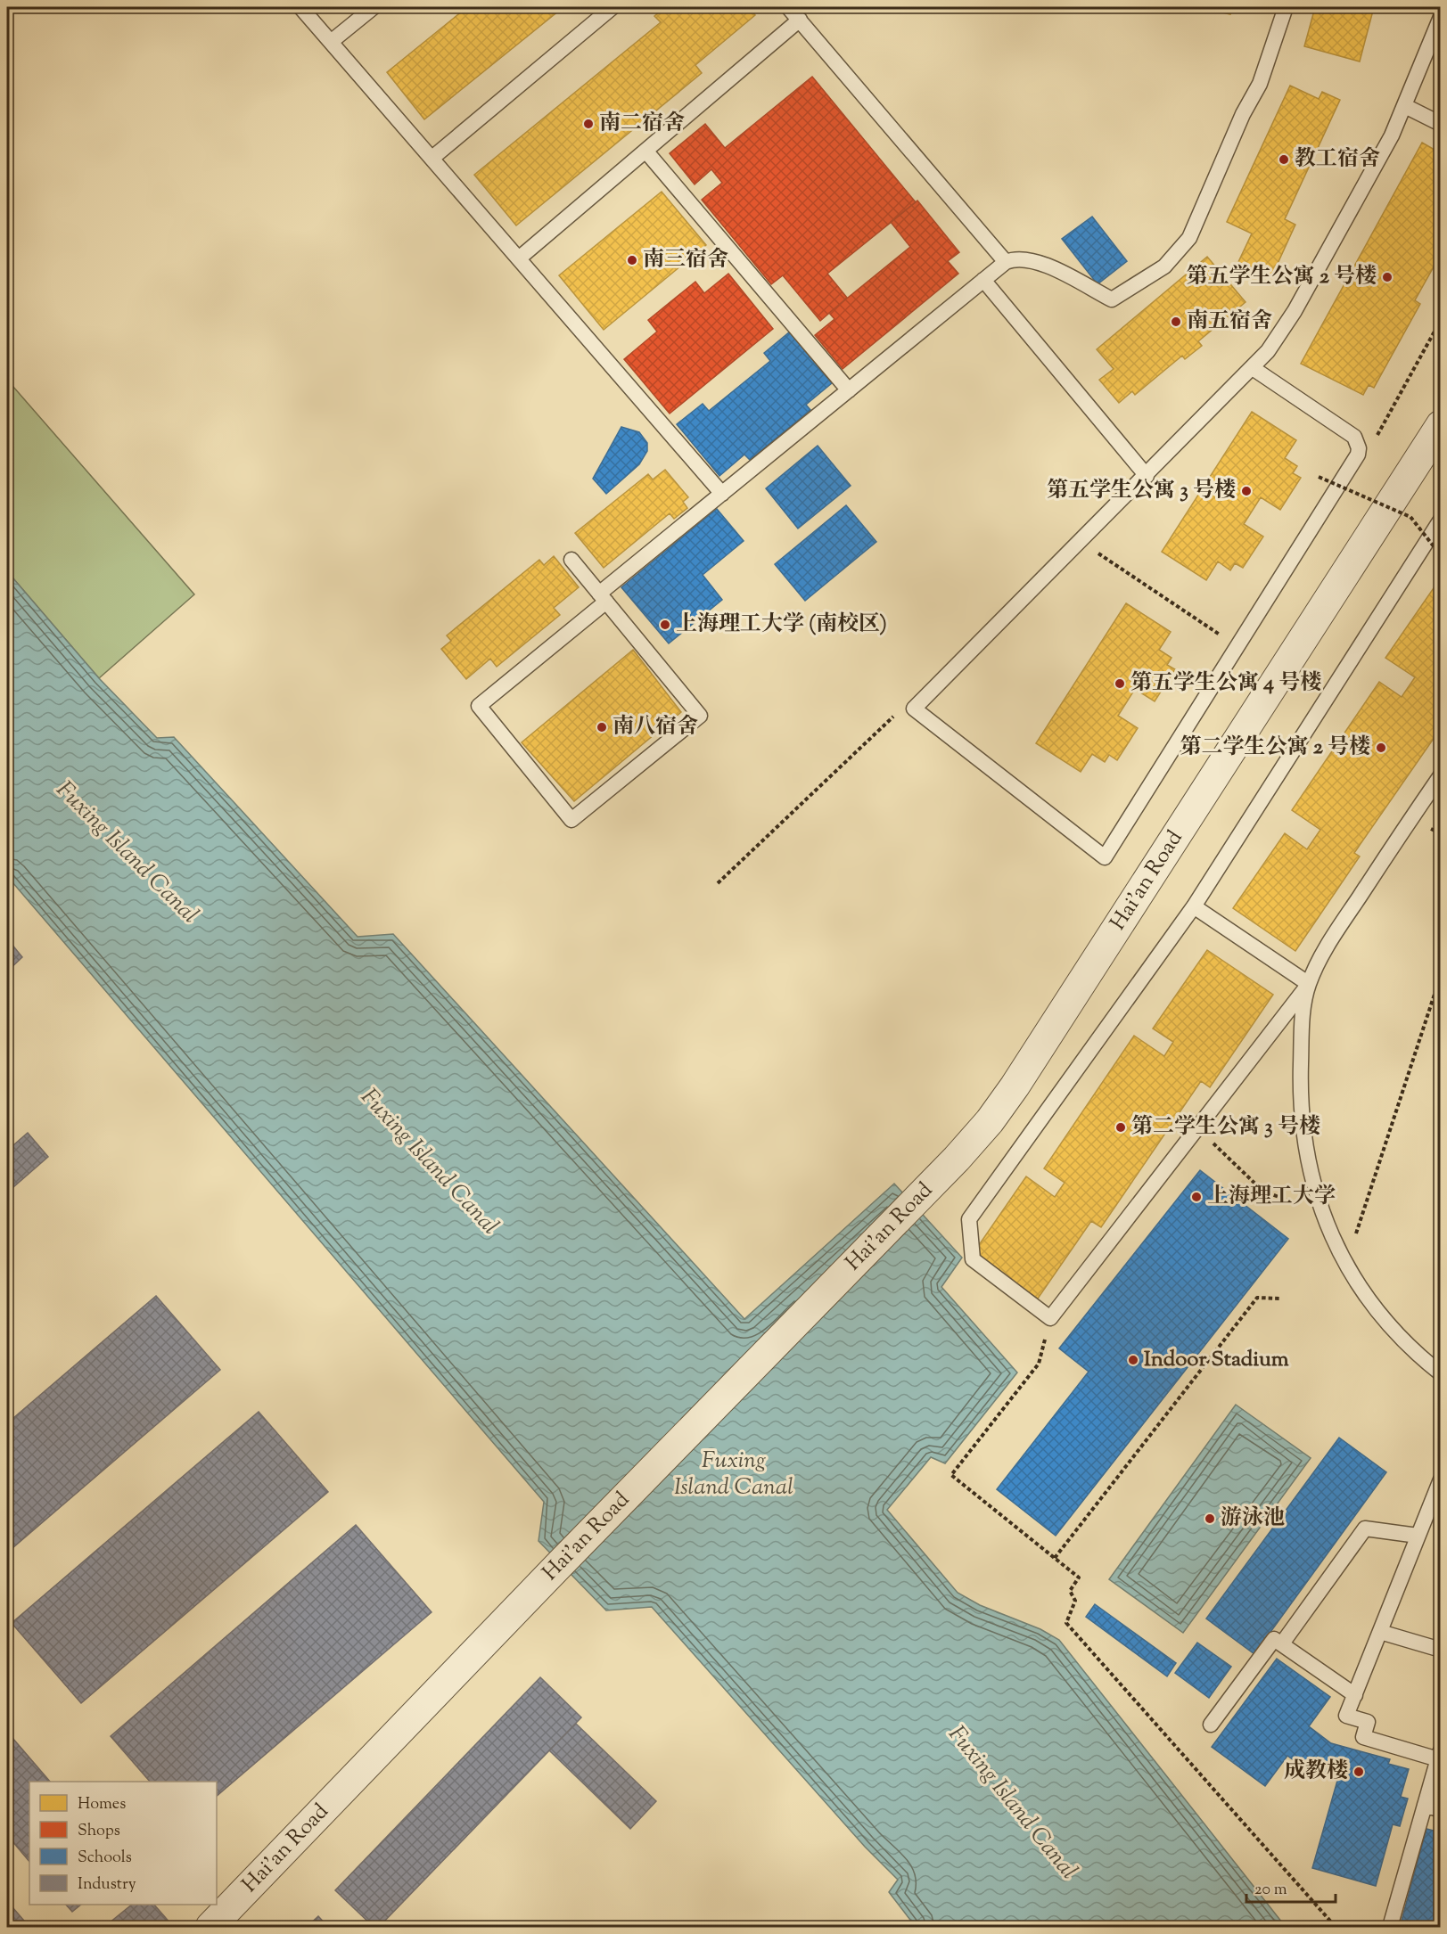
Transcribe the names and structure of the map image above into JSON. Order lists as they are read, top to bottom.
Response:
{
  "streets": {
    "street": ["Hai'an Road"]
  },
  "water": ["Fuxing Island Canal"],
  "places": [
    "南二宿舍",
    "教工宿舍",
    "南三宿舍",
    "第五学生公寓 2 号楼",
    "南五宿舍",
    "第五学生公寓 3 号楼",
    "上海理工大学 (南校区)",
    "第五学生公寓 4 号楼",
    "南八宿舍",
    "第二学生公寓 2 号楼",
    "第二学生公寓 3 号楼",
    "上海理工大学",
    "Indoor Stadium",
    "游泳池",
    "成教楼"
  ],
  "legend": [
    "Homes",
    "Shops",
    "Schools",
    "Industry"
  ],
  "scale_bar": "20 m"
}
